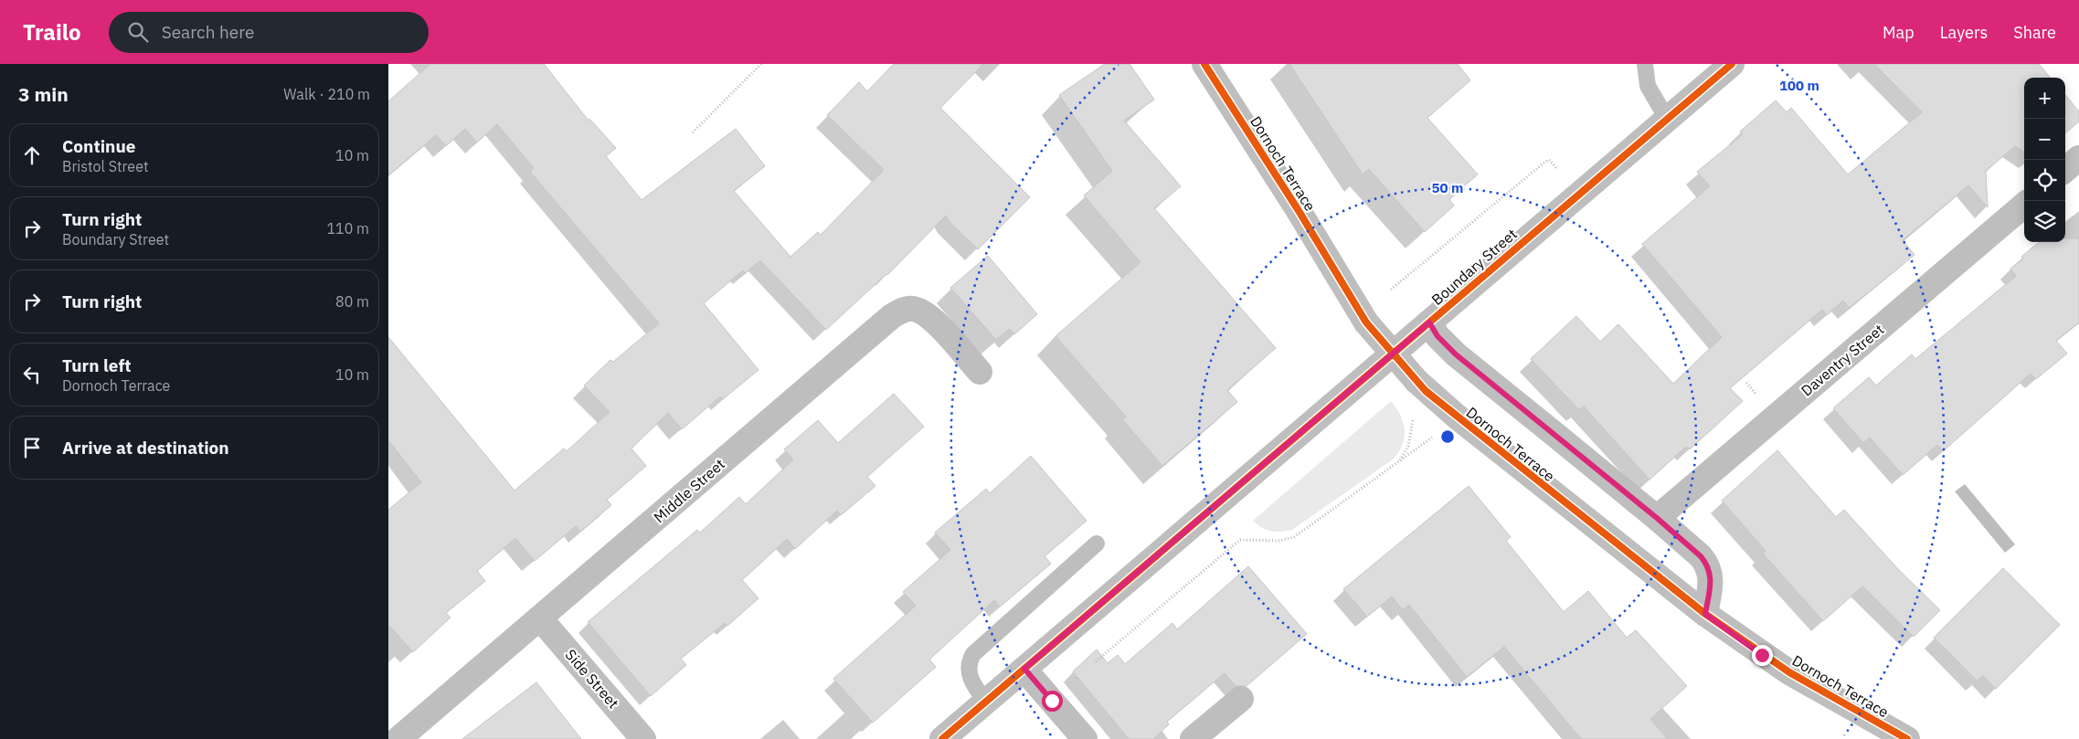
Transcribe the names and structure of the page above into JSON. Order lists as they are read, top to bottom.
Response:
{
  "streets": {
    "street": [
      "Dornoch Terrace",
      "Boundary Street",
      "Daventry Street",
      "Middle Street",
      "Side Street"
    ]
  },
  "crossings": [
    ["Middle Street", "Side Street"]
  ],
  "page": {
    "header": "Trailo",
    "search": "Search here",
    "nav": ["Map", "Layers", "Share"],
    "heading": ["3 min", "Walk · 210 m"],
    "map_buttons": ["+", "−"],
    "list": [
      ["Continue", "Bristol Street", "10 m"],
      ["Turn right", "Boundary Street", "110 m"],
      ["Turn right", "80 m"],
      ["Turn left", "Dornoch Terrace", "10 m"],
      "Arrive at destination"
    ]
  },
  "rings": ["100 m", "50 m"]
}
